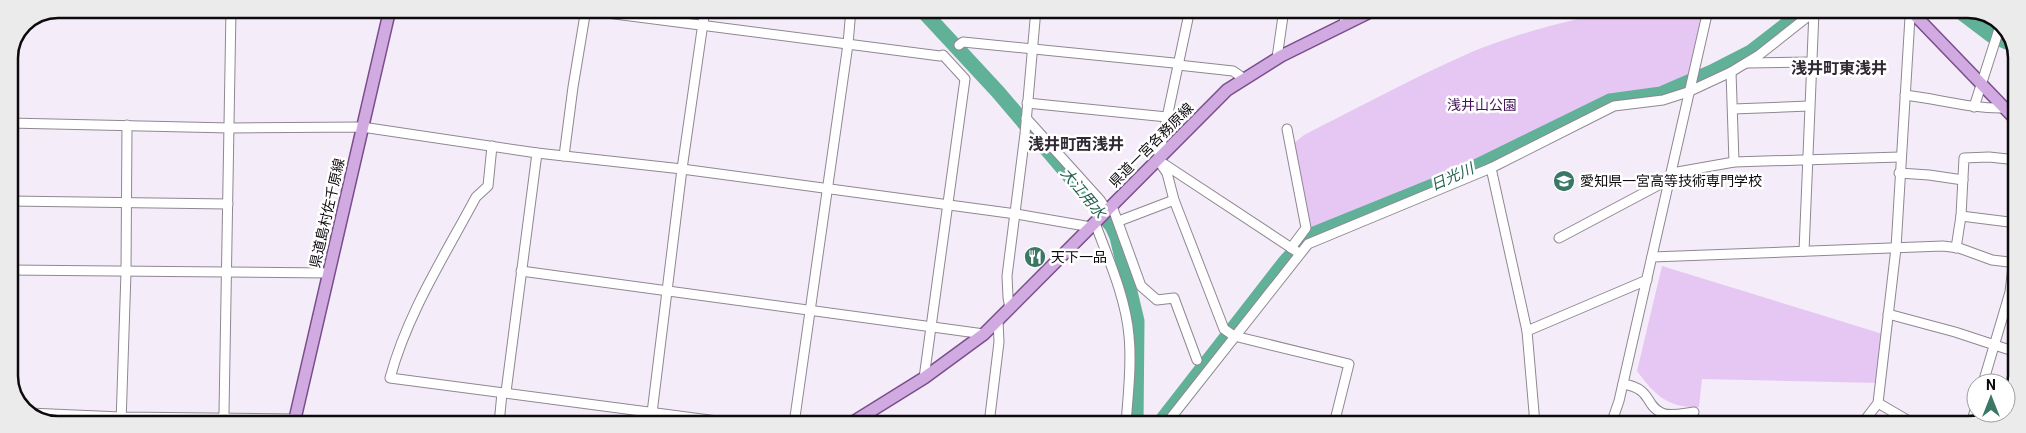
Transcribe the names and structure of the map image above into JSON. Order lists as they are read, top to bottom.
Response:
{
  "streets": {
    "main road": ["県道一宮各務原線", "県道島村佐千原線"]
  },
  "districts": ["浅井町東浅井", "浅井町西浅井"],
  "water": ["日光川", "大江用水"],
  "parks": ["浅井山公園"],
  "places": {
    "school or university": ["愛知県一宮高等技術専門学校"],
    "restaurant": ["天下一品"]
  },
  "north": "top"
}
